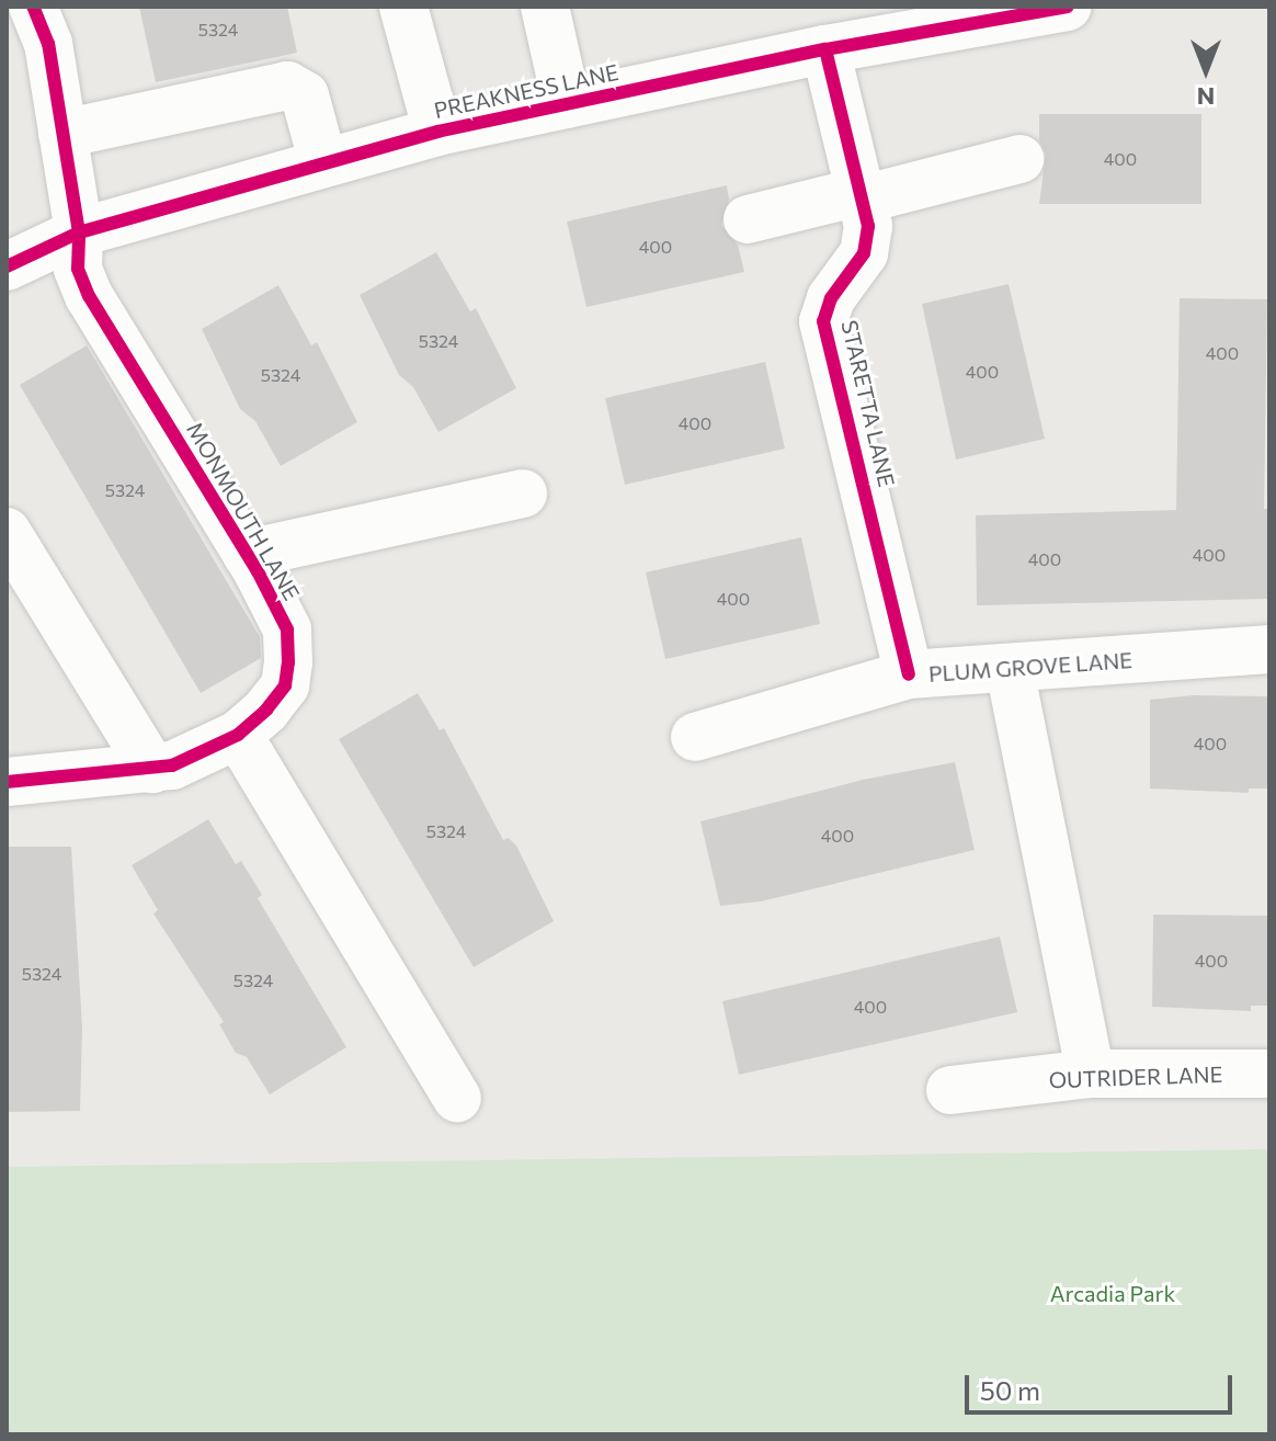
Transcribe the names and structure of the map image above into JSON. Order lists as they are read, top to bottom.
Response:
{
  "streets": {
    "street": [
      "PREAKNESS LANE",
      "STARETTA LANE",
      "MONMOUTH LANE",
      "PLUM GROVE LANE",
      "OUTRIDER LANE"
    ]
  },
  "crossings": [
    ["PREAKNESS LANE", "STARETTA LANE"],
    ["PREAKNESS LANE", "MONMOUTH LANE"],
    ["STARETTA LANE", "PLUM GROVE LANE"]
  ],
  "parks": ["Arcadia Park"],
  "house_numbers": [
    "5324",
    "400",
    "400",
    "5324",
    "400",
    "400",
    "5324",
    "400",
    "5324",
    "400",
    "400",
    "400",
    "400",
    "5324",
    "400",
    "400",
    "5324",
    "5324",
    "400"
  ],
  "scale_bar": "50 m",
  "north": "bottom"
}
